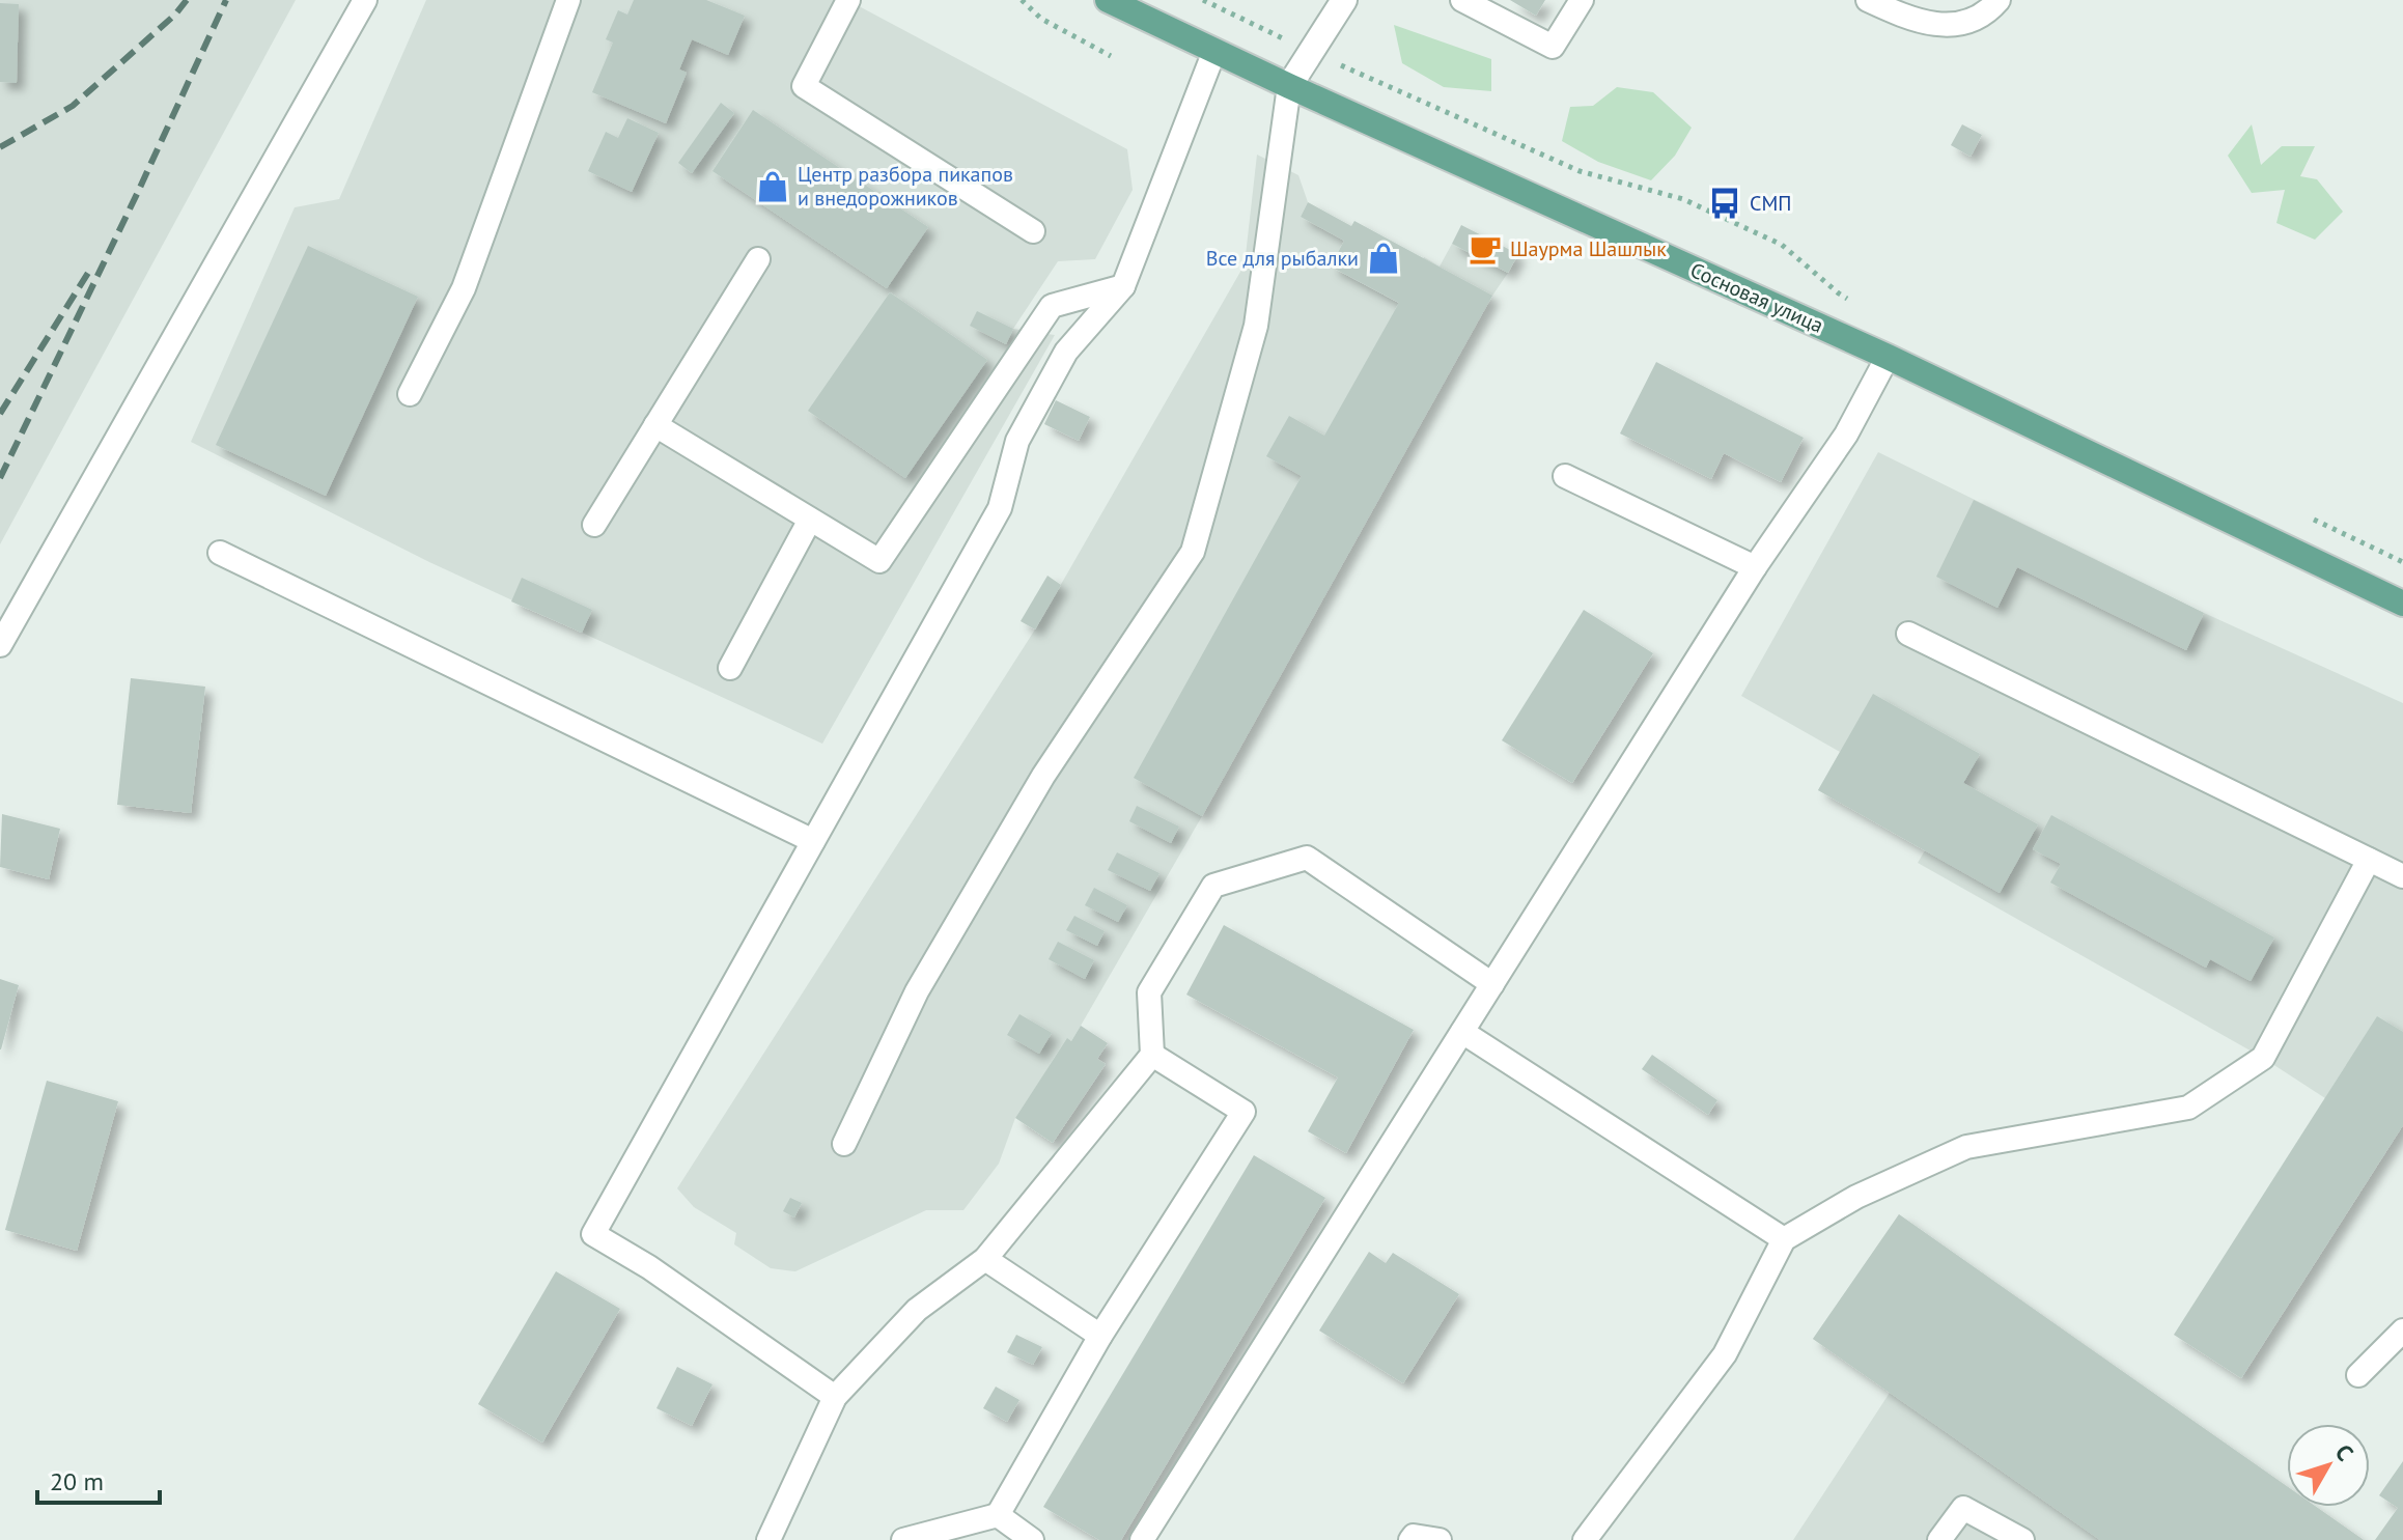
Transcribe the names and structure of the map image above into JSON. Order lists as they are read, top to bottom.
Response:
{
  "streets": {
    "main road": ["Сосновая улица"]
  },
  "places": {
    "shop": ["Центр разбора пикапов и внедорожников", "Все для рыбалки"],
    "bus stop": ["СМП"],
    "cafe": ["Шаурма Шашлык"]
  },
  "scale_bar": "20 m",
  "north": "top right"
}
